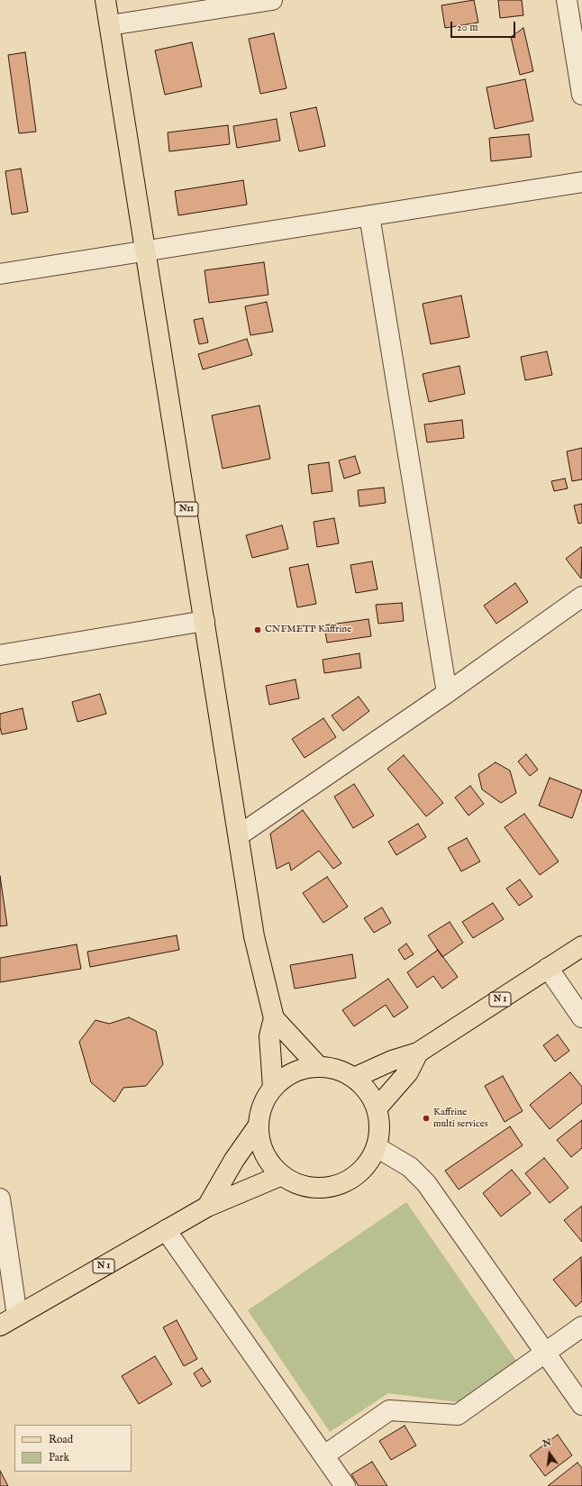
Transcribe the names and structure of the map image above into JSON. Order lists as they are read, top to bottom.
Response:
{
  "streets": {
    "main road": ["N11", "N 1"]
  },
  "places": ["CNFMETP Kaffrine", "Kaffrine multi services"],
  "legend": ["Road", "Park"],
  "scale_bar": "20 m",
  "north": "top"
}
